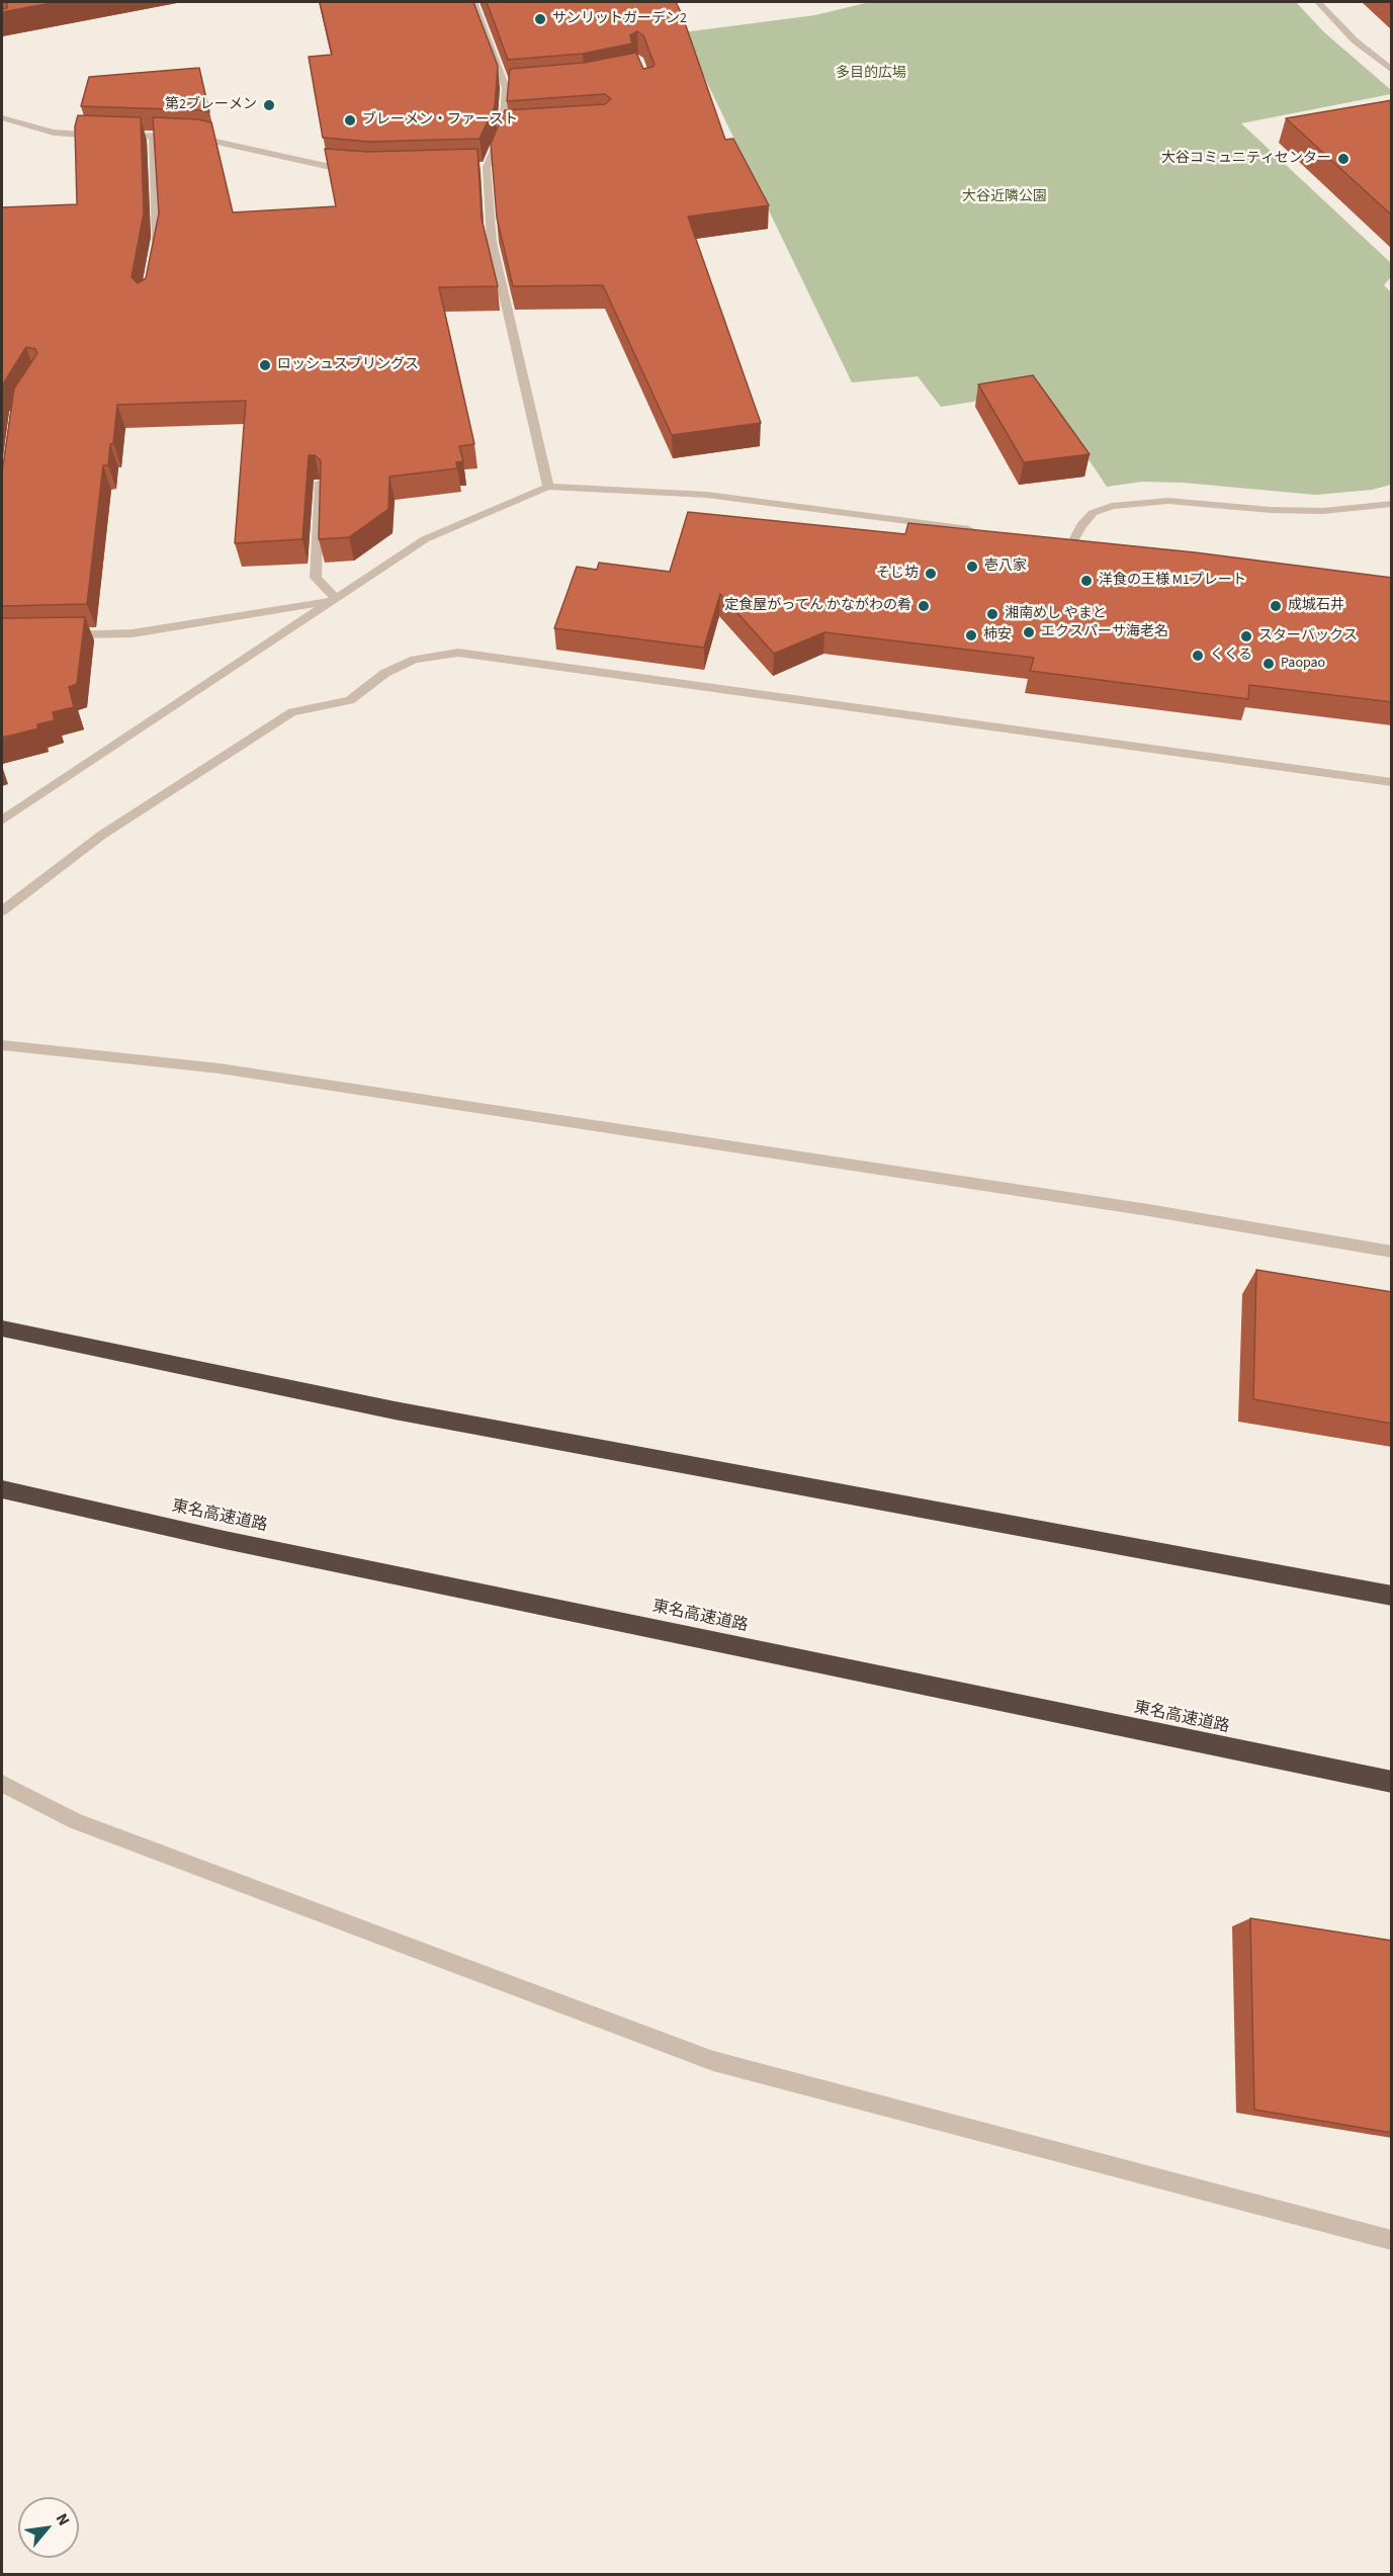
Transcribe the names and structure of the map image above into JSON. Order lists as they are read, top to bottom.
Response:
{
  "streets": {
    "highway": ["東名高速道路"]
  },
  "parks": ["多目的広場", "大谷近隣公園"],
  "places": [
    "サンリットガーデン2",
    "第2ブレーメン",
    "ブレーメン・ファースト",
    "大谷コミュニティセンター",
    "ロッシュスプリングス",
    "壱八家",
    "そじ坊",
    "洋食の王様 M1プレート",
    "定食屋がってん かながわの肴",
    "成城石井",
    "湘南めし やまと",
    "エクスパーサ海老名",
    "柿安",
    "スターバックス",
    "くくる",
    "Paopao"
  ],
  "north": "top right"
}
